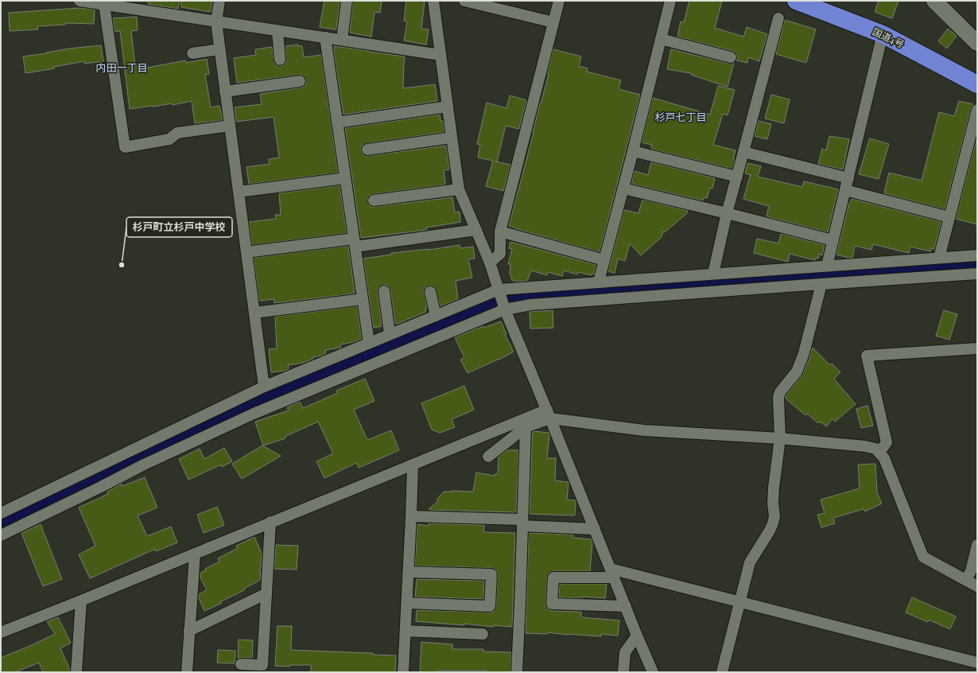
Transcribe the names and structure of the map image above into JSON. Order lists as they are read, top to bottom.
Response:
{
  "streets": {
    "highway": ["国道4号"]
  },
  "districts": ["内田一丁目", "杉戸七丁目"],
  "places": ["杉戸町立杉戸中学校"]
}
